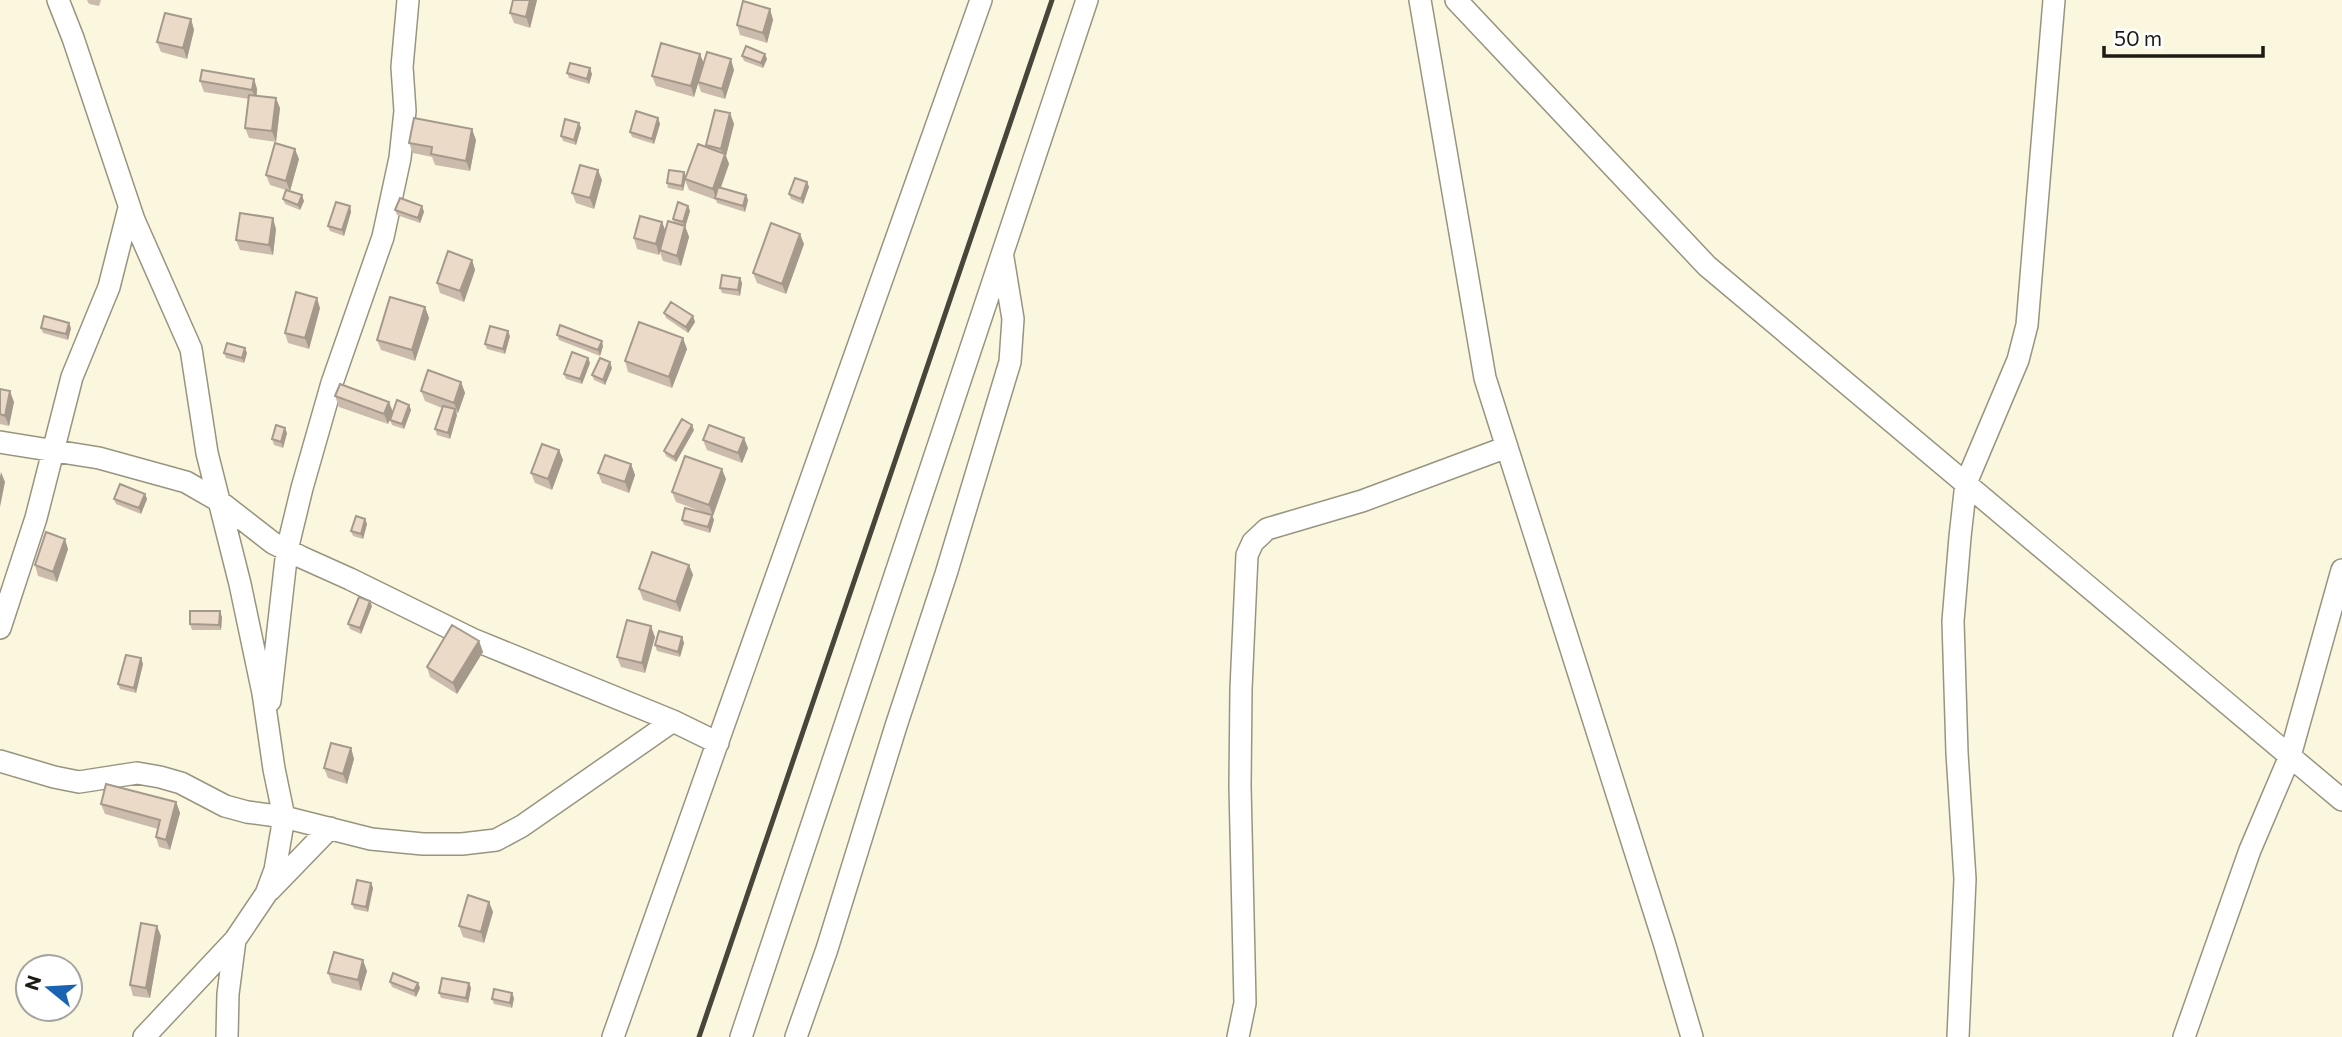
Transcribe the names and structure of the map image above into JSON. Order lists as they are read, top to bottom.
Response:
{
  "scale_bar": "50 m",
  "north": "left"
}
